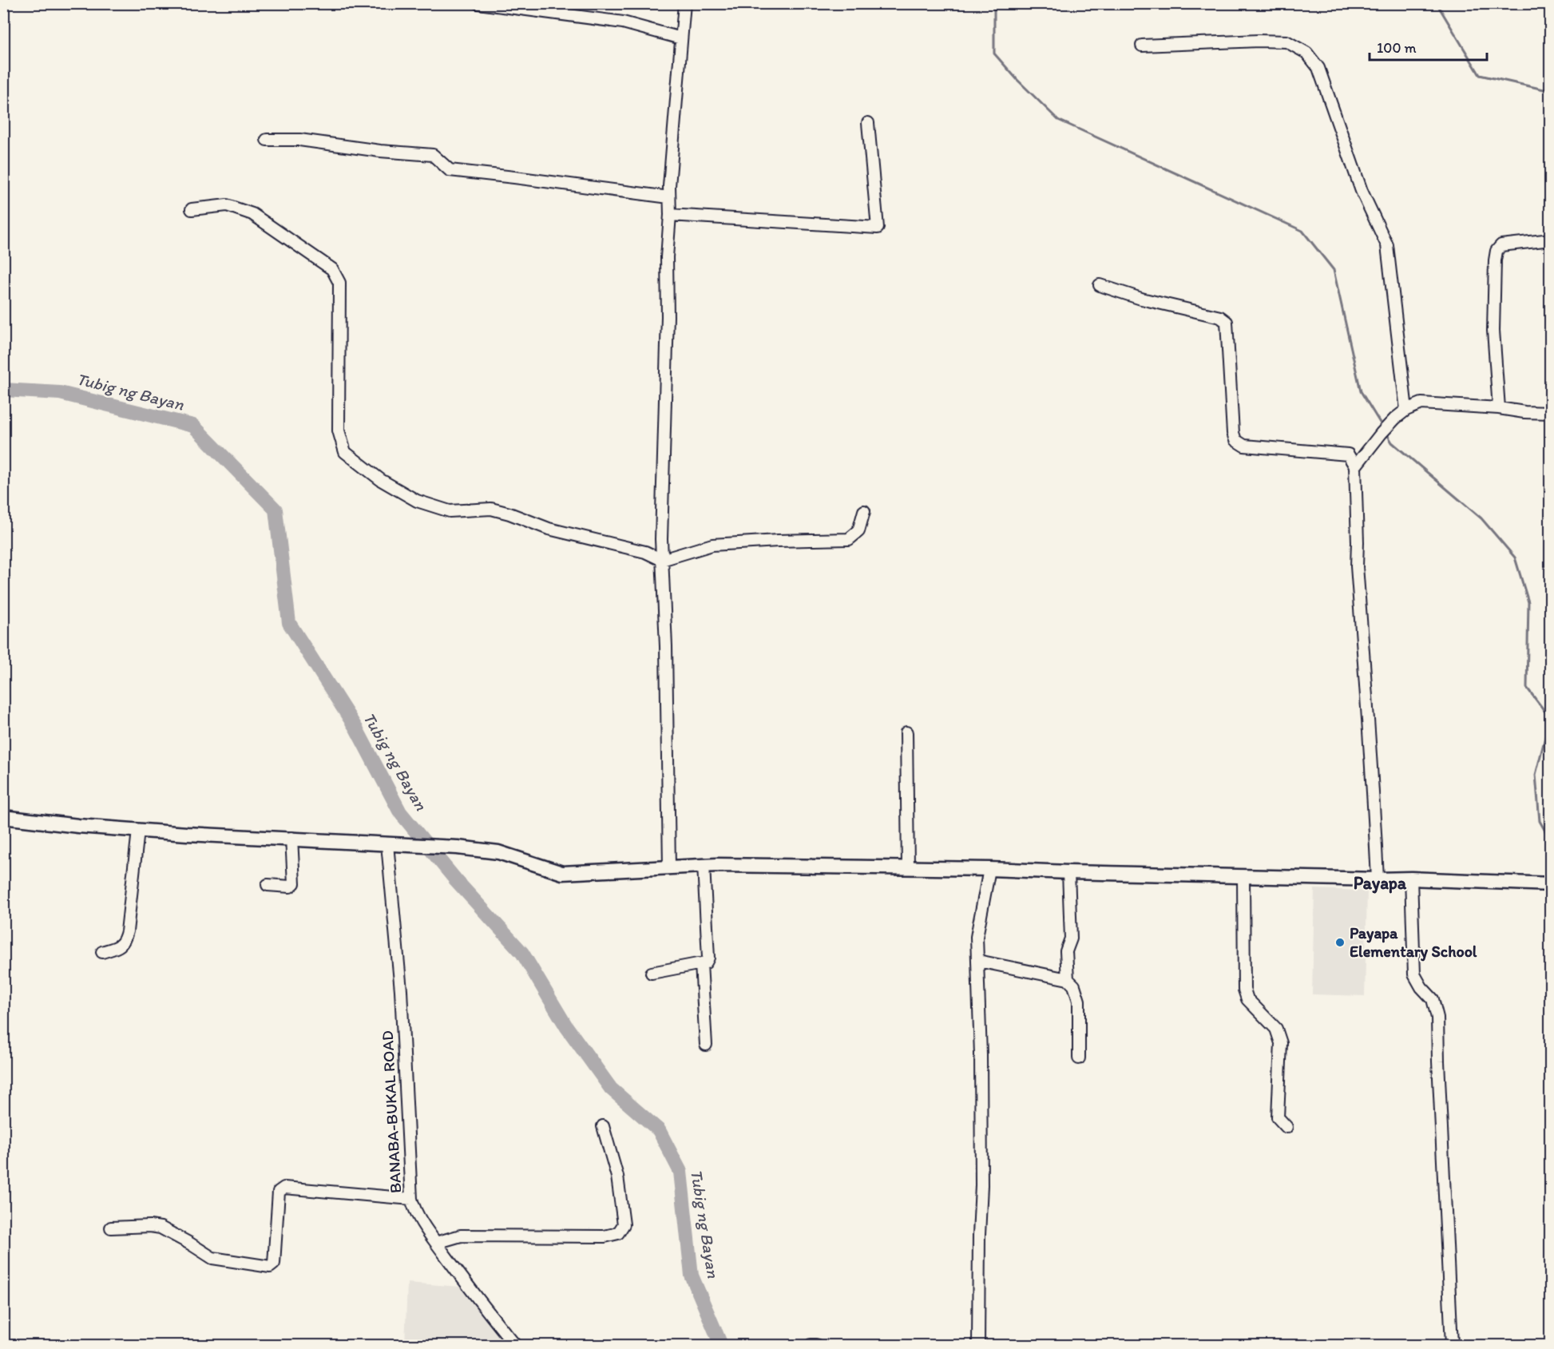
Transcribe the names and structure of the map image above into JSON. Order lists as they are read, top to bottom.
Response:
{
  "streets": {
    "street": ["BANABA-BUKAL ROAD"]
  },
  "districts": ["Payapa"],
  "water": ["Tubig ng Bayan"],
  "places": ["Payapa Elementary School"],
  "scale_bar": "100 m"
}
